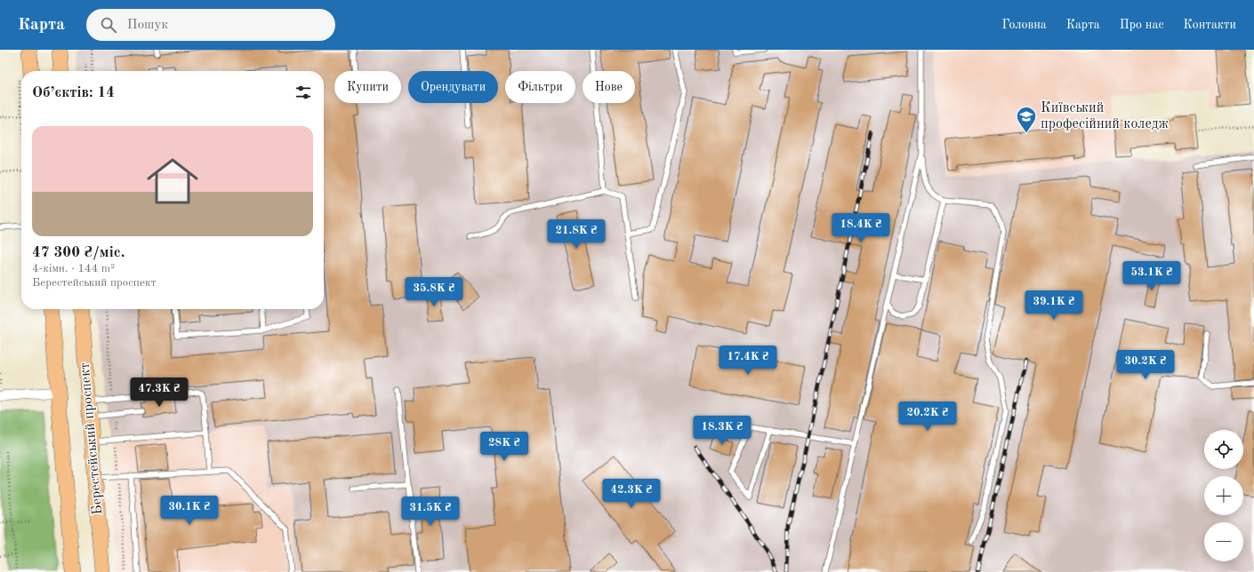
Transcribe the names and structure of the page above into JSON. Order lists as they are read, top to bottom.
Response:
{
  "streets": {
    "main road": ["Берестейський проспект"]
  },
  "places": {
    "school or university": ["Київський професійний коледж"]
  },
  "page": {
    "header": "Карта",
    "search": "Пошук",
    "nav": [
      "Головна",
      "Карта",
      "Про нас",
      "Контакти"
    ],
    "chip": [
      "Купити",
      "Орендувати",
      "Фільтри",
      "Нове"
    ],
    "heading": "Об’єктів: 14",
    "list": [
      {
        "name": "47 300 ₴/міс.",
        "note": "4-кімн. · 144 m² · Берестейський проспект"
      }
    ],
    "price": [
      "18.4K ₴",
      "21.8K ₴",
      "53.1K ₴",
      "35.8K ₴",
      "39.1K ₴",
      "17.4K ₴",
      "30.2K ₴",
      "47.3K ₴",
      "20.2K ₴",
      "18.3K ₴",
      "28K ₴",
      "42.3K ₴",
      "30.1K ₴",
      "31.5K ₴"
    ],
    "map_buttons": ["+", "−"]
  }
}
